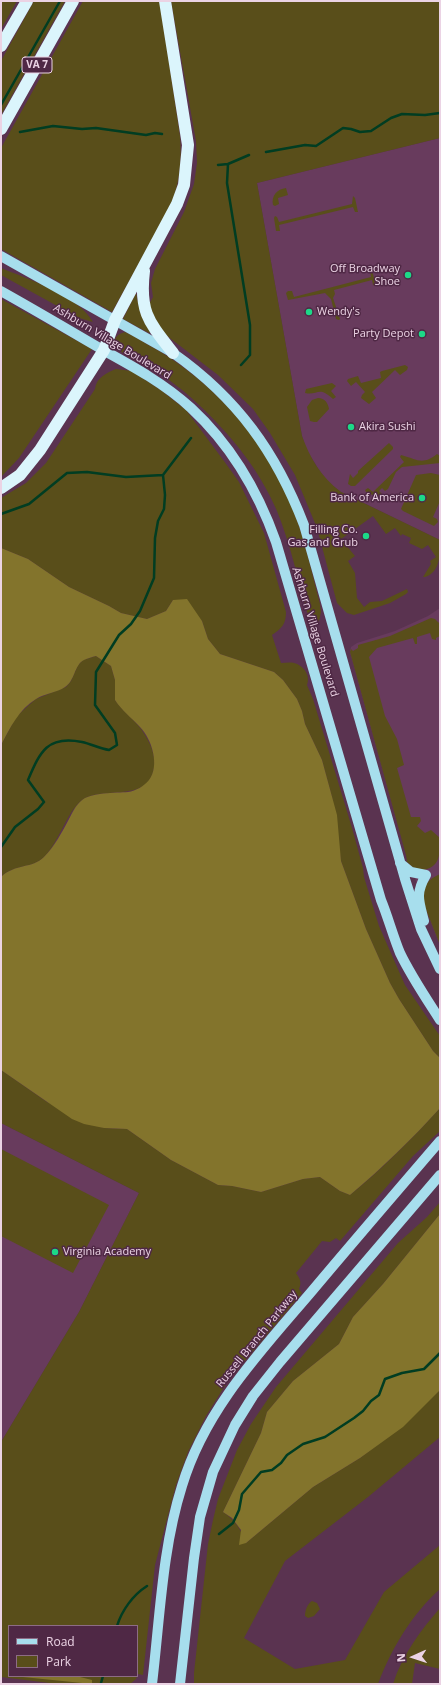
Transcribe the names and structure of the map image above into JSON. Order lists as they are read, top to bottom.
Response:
{
  "streets": {
    "highway": ["VA 7"],
    "main road": ["Ashburn Village Boulevard", "Russell Branch Parkway"]
  },
  "places": [
    "Off Broadway Shoe",
    "Wendy's",
    "Party Depot",
    "Akira Sushi",
    "Bank of America",
    "Filling Co. Gas and Grub",
    "Virginia Academy"
  ],
  "legend": ["Road", "Park"],
  "north": "left"
}
